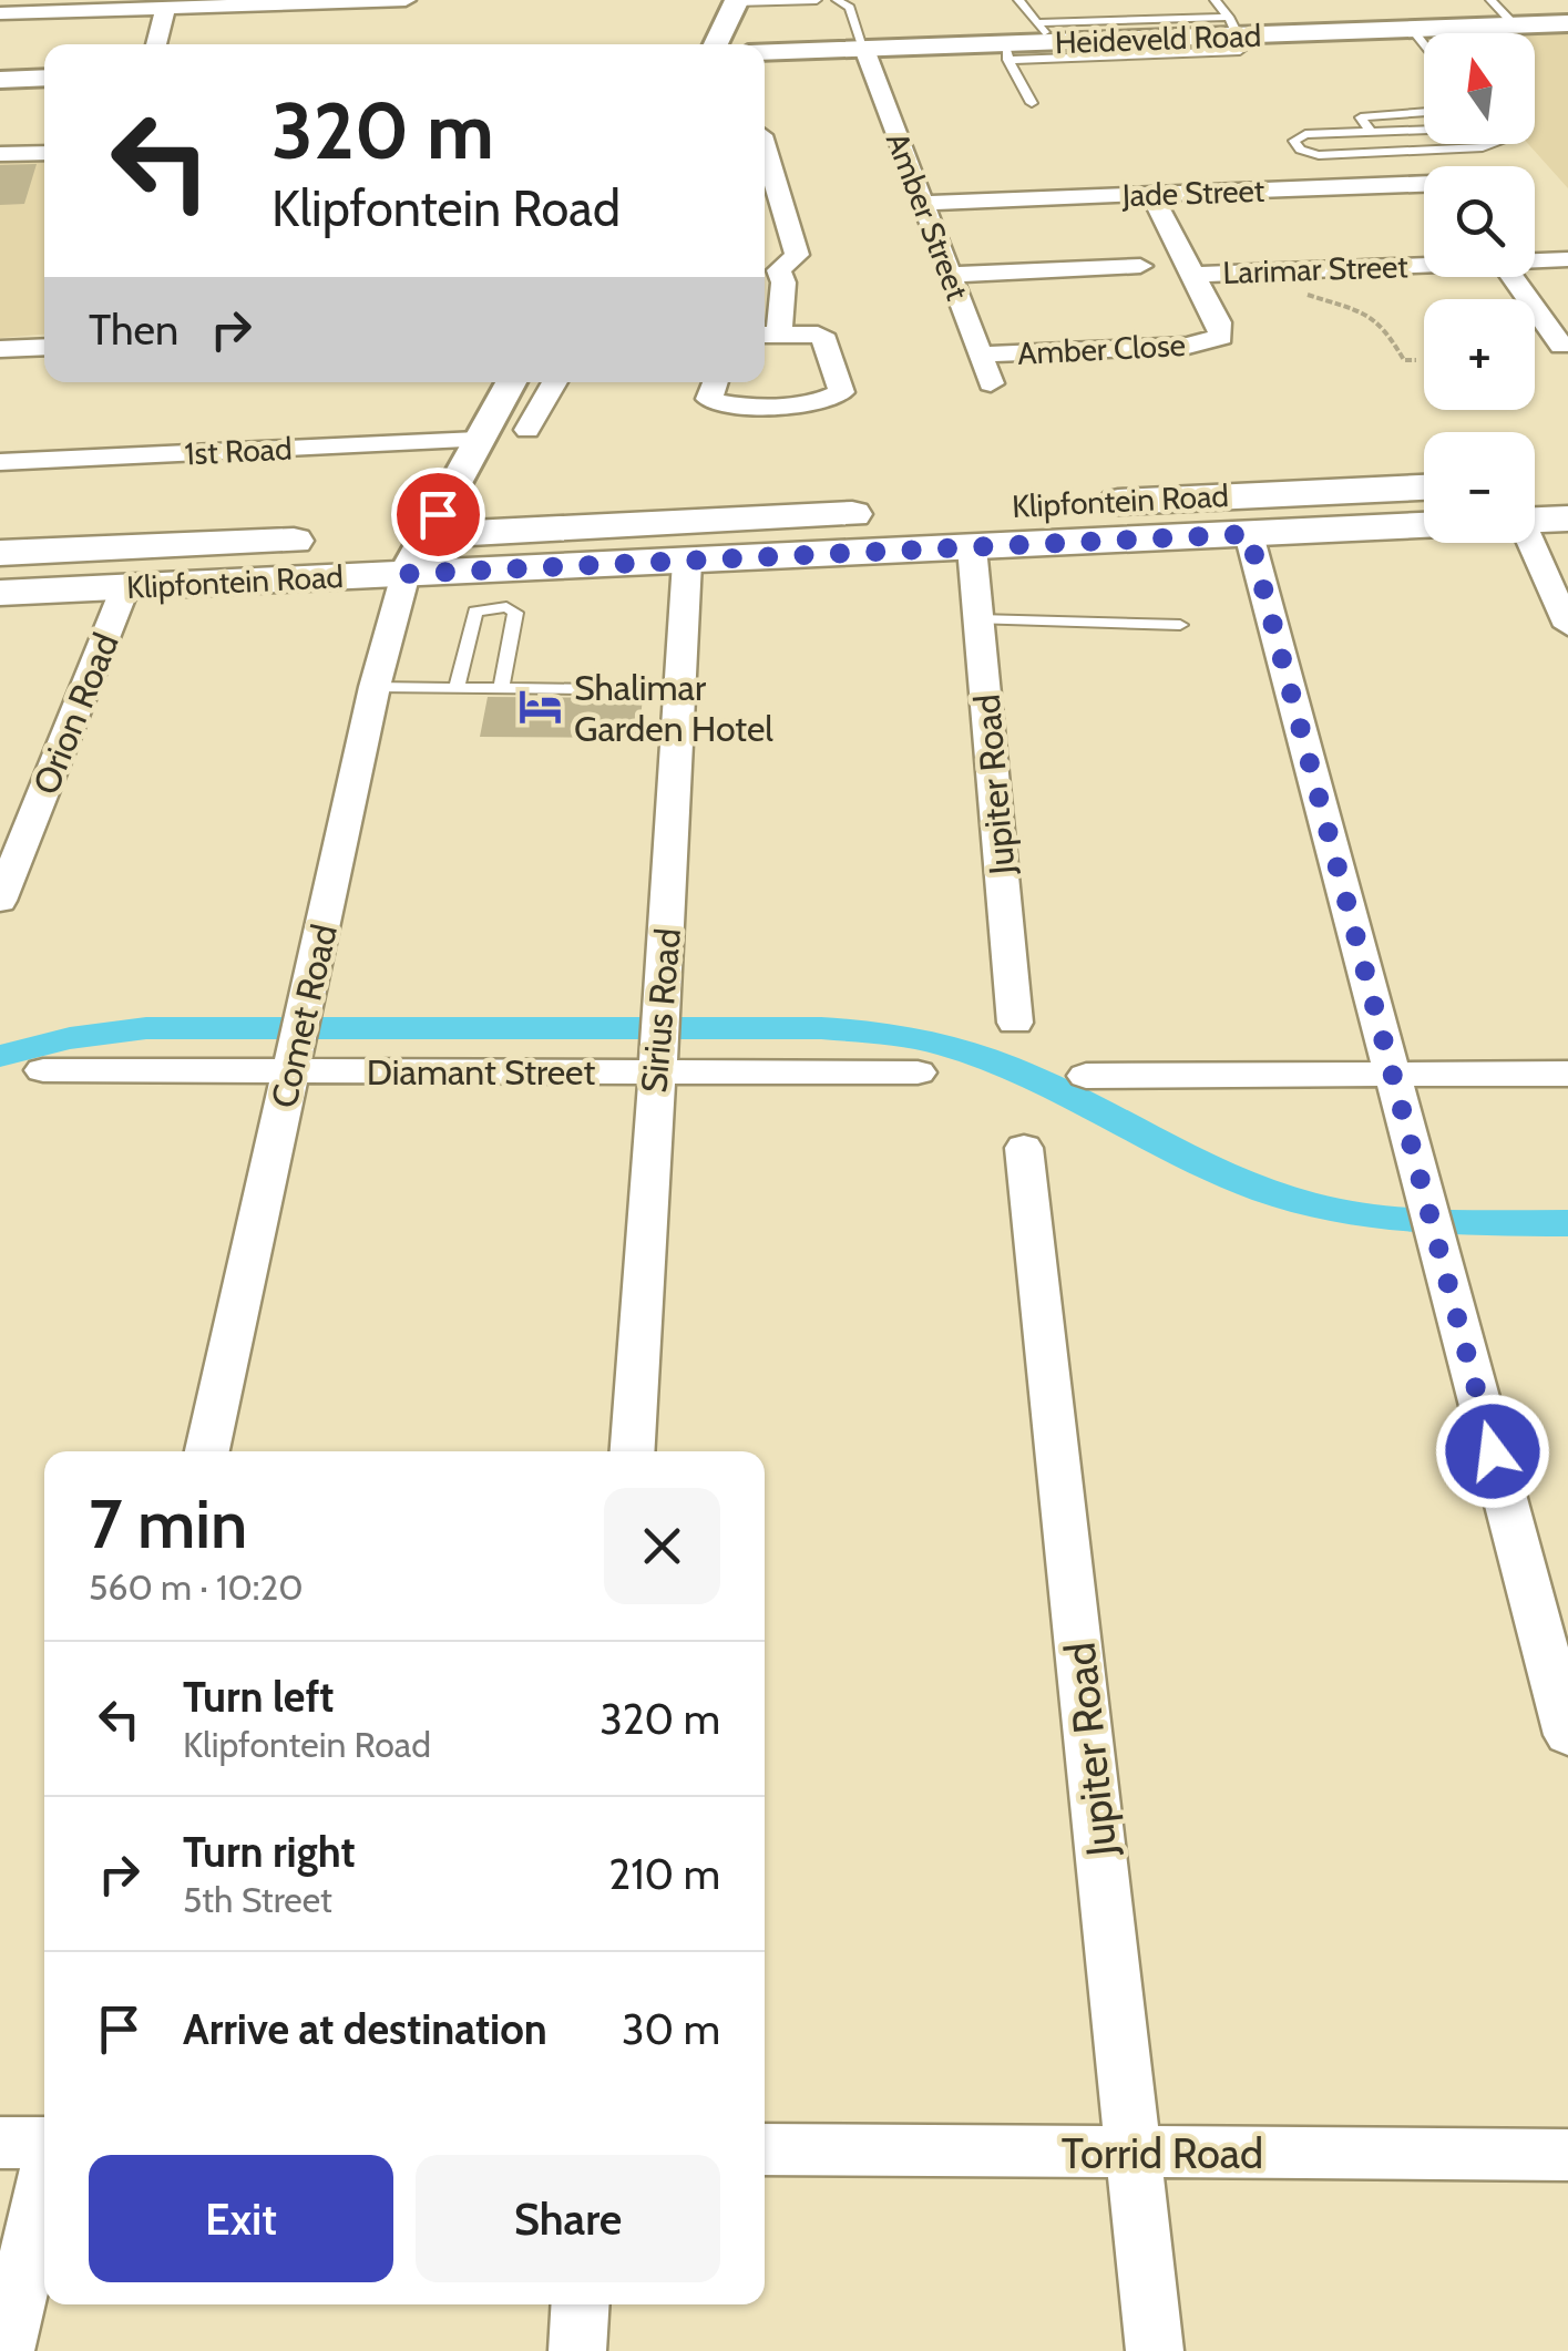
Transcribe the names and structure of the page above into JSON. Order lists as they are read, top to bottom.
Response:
{
  "streets": {
    "main road": ["Klipfontein Road"],
    "street": [
      "Heideveld Road",
      "Jade Street",
      "Amber Street",
      "Larimar Street",
      "Amber Close",
      "1st Road",
      "Orion Road",
      "Jupiter Road",
      "Sirius Road",
      "Comet Road",
      "Diamant Street",
      "Torrid Road"
    ]
  },
  "crossings": [
    ["Heideveld Road", "Amber Street"],
    ["Jade Street", "Amber Street"],
    ["Amber Street", "Amber Close"],
    ["Larimar Street", "Amber Close"],
    ["Klipfontein Road", "Orion Road"],
    ["Klipfontein Road", "Jupiter Road"],
    ["Klipfontein Road", "Sirius Road"],
    ["Klipfontein Road", "Comet Road"],
    ["Jupiter Road", "Torrid Road"],
    ["Sirius Road", "Diamant Street"],
    ["Comet Road", "Diamant Street"]
  ],
  "places": {
    "hotel": ["Shalimar Garden Hotel"]
  },
  "north": "top",
  "page": {
    "map_buttons": ["+", "−"],
    "turn": ["320 m", "Klipfontein Road"],
    "then": "Then",
    "heading": ["7 min", "560 m · 10:20"],
    "list": [
      {
        "name": "Turn left",
        "note": "Klipfontein Road",
        "value": "320 m"
      },
      {
        "name": "Turn right",
        "note": "5th Street",
        "value": "210 m"
      },
      {
        "name": "Arrive at destination",
        "value": "30 m"
      }
    ],
    "buttons": ["Exit", "Share"]
  }
}
